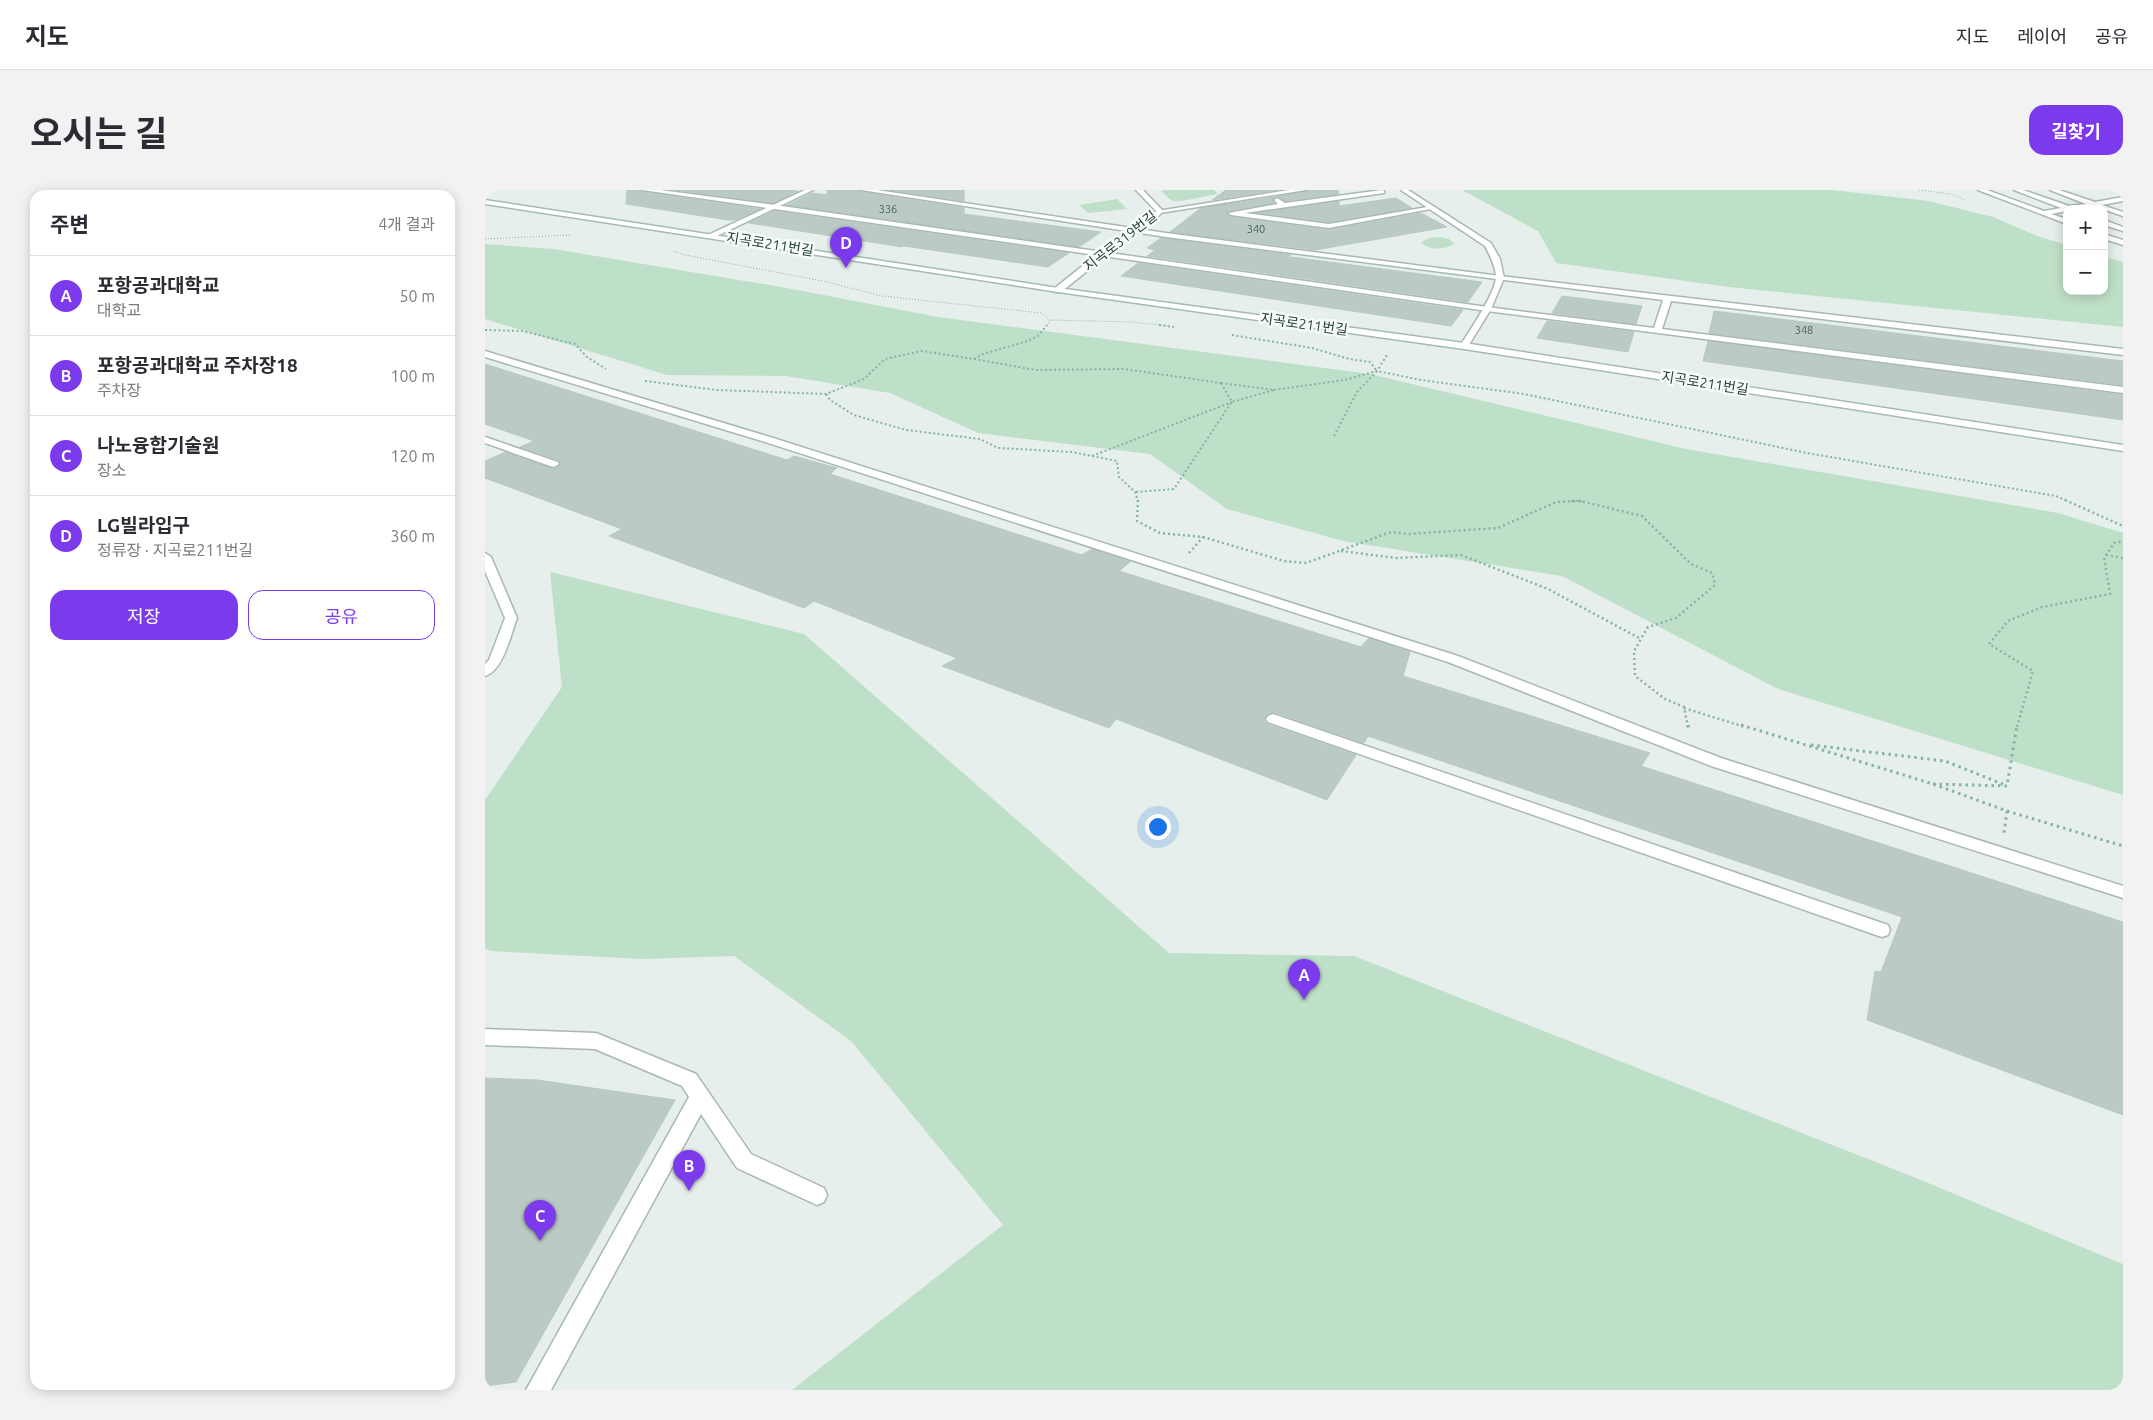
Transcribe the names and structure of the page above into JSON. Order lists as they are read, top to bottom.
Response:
{
  "streets": {
    "main road": ["지곡로319번길", "지곡로211번길"]
  },
  "crossings": [
    ["지곡로319번길", "지곡로211번길"]
  ],
  "house_numbers": ["336", "340", "348"],
  "page": {
    "header": "지도",
    "nav": ["지도", "레이어", "공유"],
    "title": "오시는 길",
    "buttons": [
      "길찾기",
      ["저장", "공유"]
    ],
    "heading": ["주변", "4개 결과"],
    "map_buttons": ["+", "−"],
    "pins": [
      "D",
      "A",
      "B",
      "C"
    ],
    "list": [
      {
        "mark": "A",
        "name": "포항공과대학교",
        "note": "대학교",
        "value": "50 m"
      },
      {
        "mark": "B",
        "name": "포항공과대학교 주차장18",
        "note": "주차장",
        "value": "100 m"
      },
      {
        "mark": "C",
        "name": "나노융합기술원",
        "note": "장소",
        "value": "120 m"
      },
      {
        "mark": "D",
        "name": "LG빌라입구",
        "note": "정류장 · 지곡로211번길",
        "value": "360 m"
      }
    ]
  }
}
